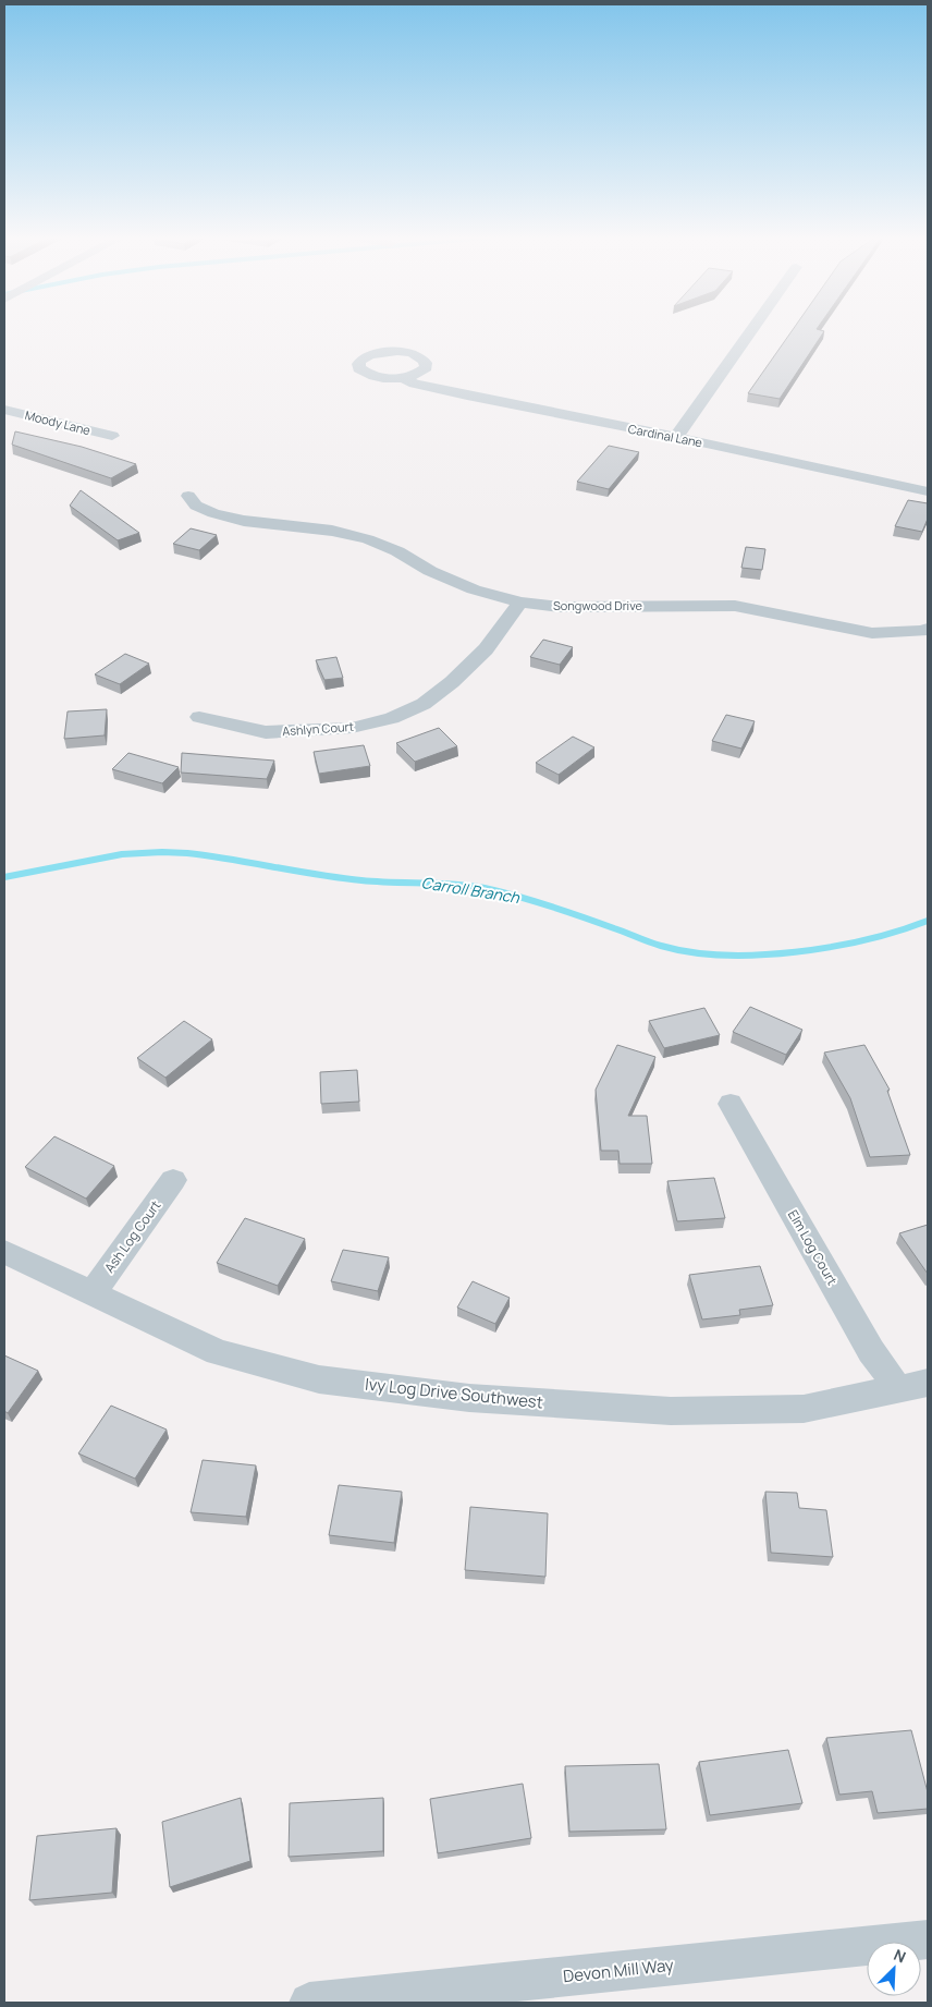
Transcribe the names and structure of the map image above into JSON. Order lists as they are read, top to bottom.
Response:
{
  "streets": {
    "street": [
      "Moody Lane",
      "Cardinal Lane",
      "Songwood Drive",
      "Ashlyn Court",
      "Ash Log Court",
      "Elm Log Court",
      "Ivy Log Drive Southwest",
      "Devon Mill Way"
    ]
  },
  "crossings": [
    ["Songwood Drive", "Ashlyn Court"],
    ["Ash Log Court", "Ivy Log Drive Southwest"],
    ["Elm Log Court", "Ivy Log Drive Southwest"]
  ],
  "water": ["Carroll Branch"],
  "north": "top right"
}
